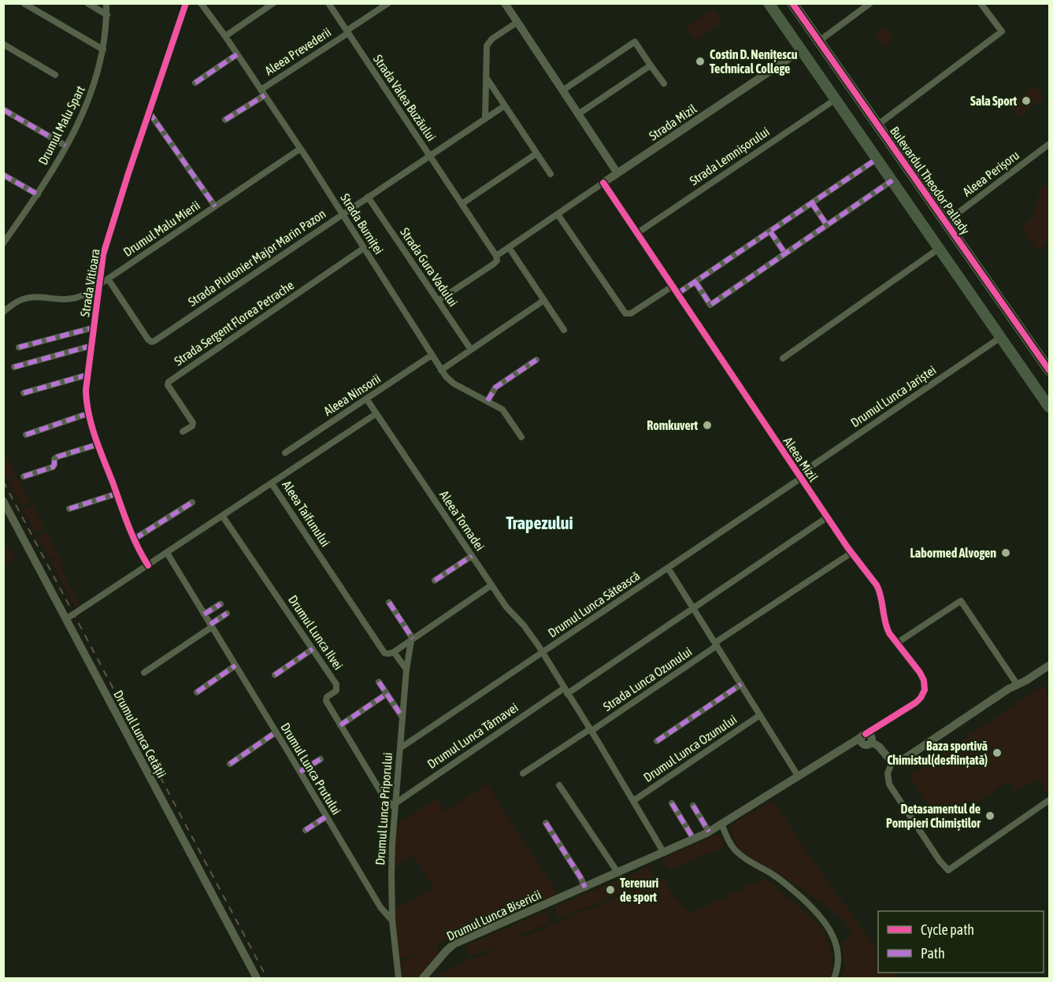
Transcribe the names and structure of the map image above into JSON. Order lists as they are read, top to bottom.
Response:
{
  "streets": {
    "main road": ["Bulevardul Theodor Pallady"],
    "street": [
      "Aleea Prevederii",
      "Strada Valea Buzăului",
      "Strada Mizil",
      "Drumul Malu Spart",
      "Strada Lemnișorului",
      "Aleea Perișoru",
      "Strada Burniței",
      "Drumul Malu Mierii",
      "Strada Plutonier Major Marin Pazon",
      "Strada Gura Vadului",
      "Strada Vitioara",
      "Strada Sergent Florea Petrache",
      "Aleea Ninsorii",
      "Drumul Lunca Jariștei",
      "Aleea Mizil",
      "Aleea Taifunului",
      "Aleea Tornadei",
      "Drumul Lunca Sătească",
      "Drumul Lunca Ilvei",
      "Strada Lunca Ozunului",
      "Drumul Lunca Cetății",
      "Drumul Lunca Târnavei",
      "Drumul Lunca Ozunului",
      "Drumul Lunca Prutului",
      "Drumul Lunca Priporului",
      "Drumul Lunca Bisericii"
    ]
  },
  "crossings": [
    ["Aleea Prevederii", "Strada Valea Buzăului"],
    ["Aleea Prevederii", "Strada Burniței"],
    ["Strada Valea Buzăului", "Strada Mizil"],
    ["Strada Valea Buzăului", "Strada Plutonier Major Marin Pazon"],
    ["Strada Mizil", "Strada Gura Vadului"],
    ["Strada Mizil", "Aleea Mizil"],
    ["Strada Lemnișorului", "Aleea Mizil"],
    ["Aleea Perișoru", "Bulevardul Theodor Pallady"],
    ["Strada Burniței", "Drumul Malu Mierii"],
    ["Strada Burniței", "Strada Plutonier Major Marin Pazon"],
    ["Strada Burniței", "Strada Sergent Florea Petrache"],
    ["Strada Burniței", "Aleea Ninsorii"],
    ["Drumul Malu Mierii", "Strada Plutonier Major Marin Pazon"],
    ["Drumul Malu Mierii", "Strada Vitioara"],
    ["Strada Plutonier Major Marin Pazon", "Strada Gura Vadului"],
    ["Aleea Ninsorii", "Aleea Tornadei"],
    ["Drumul Lunca Jariștei", "Aleea Mizil"],
    ["Drumul Lunca Jariștei", "Drumul Lunca Sătească"],
    ["Aleea Mizil", "Drumul Lunca Sătească"],
    ["Aleea Mizil", "Strada Lunca Ozunului"],
    ["Aleea Taifunului", "Aleea Tornadei"],
    ["Aleea Taifunului", "Drumul Lunca Priporului"],
    ["Aleea Tornadei", "Drumul Lunca Sătească"],
    ["Drumul Lunca Sătească", "Drumul Lunca Priporului"],
    ["Drumul Lunca Ilvei", "Drumul Lunca Târnavei"],
    ["Drumul Lunca Ilvei", "Drumul Lunca Priporului"],
    ["Drumul Lunca Târnavei", "Drumul Lunca Priporului"],
    ["Drumul Lunca Prutului", "Drumul Lunca Priporului"]
  ],
  "districts": ["Trapezului"],
  "places": [
    "Costin D. Nenițescu Technical College",
    "Sala Sport",
    "Romkuvert",
    "Labormed Alvogen",
    "Baza sportivă Chimistul(desființată)",
    "Detasamentul de Pompieri Chimiștilor",
    "Terenuri de sport"
  ],
  "legend": ["Cycle path", "Path"]
}
